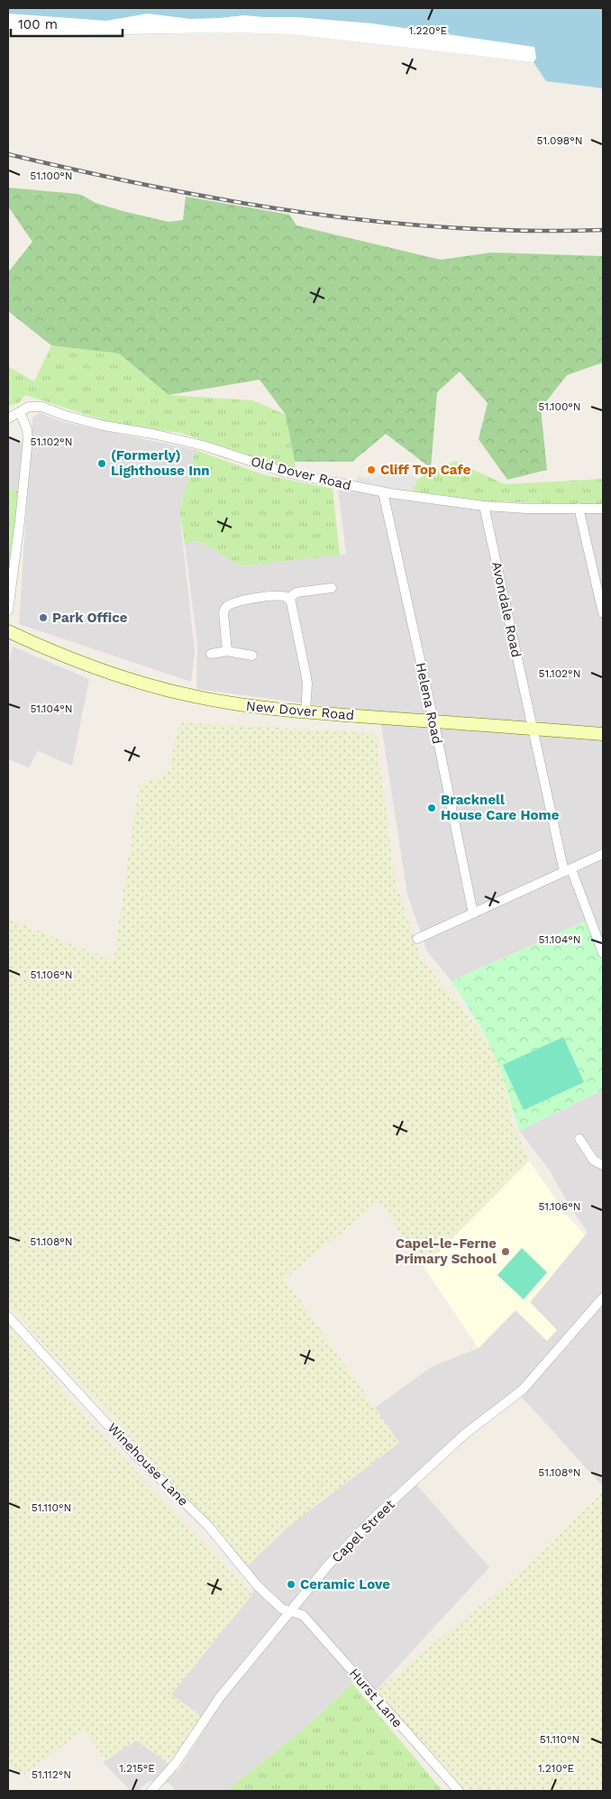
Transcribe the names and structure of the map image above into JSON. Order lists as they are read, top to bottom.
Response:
{
  "streets": {
    "main road": ["New Dover Road"],
    "street": [
      "Old Dover Road",
      "Avondale Road",
      "Helena Road",
      "Winehouse Lane",
      "Capel Street",
      "Hurst Lane"
    ]
  },
  "crossings": [
    ["Old Dover Road", "Avondale Road"],
    ["Old Dover Road", "Helena Road"],
    ["Avondale Road", "New Dover Road"],
    ["Helena Road", "New Dover Road"],
    ["Winehouse Lane", "Capel Street"],
    ["Winehouse Lane", "Hurst Lane"],
    ["Capel Street", "Hurst Lane"]
  ],
  "places": [
    "(Formerly) Lighthouse Inn",
    "Cliff Top Cafe",
    "Park Office",
    "Bracknell House Care Home",
    "Capel-le-Ferne Primary School",
    "Ceramic Love"
  ],
  "scale_bar": "100 m",
  "coordinates": [
    "1.220°E",
    "51.098°N",
    "51.100°N",
    "51.102°N",
    "51.104°N",
    "51.106°N",
    "51.108°N",
    "51.110°N",
    "1.215°E",
    "1.210°E",
    "51.112°N"
  ]
}
